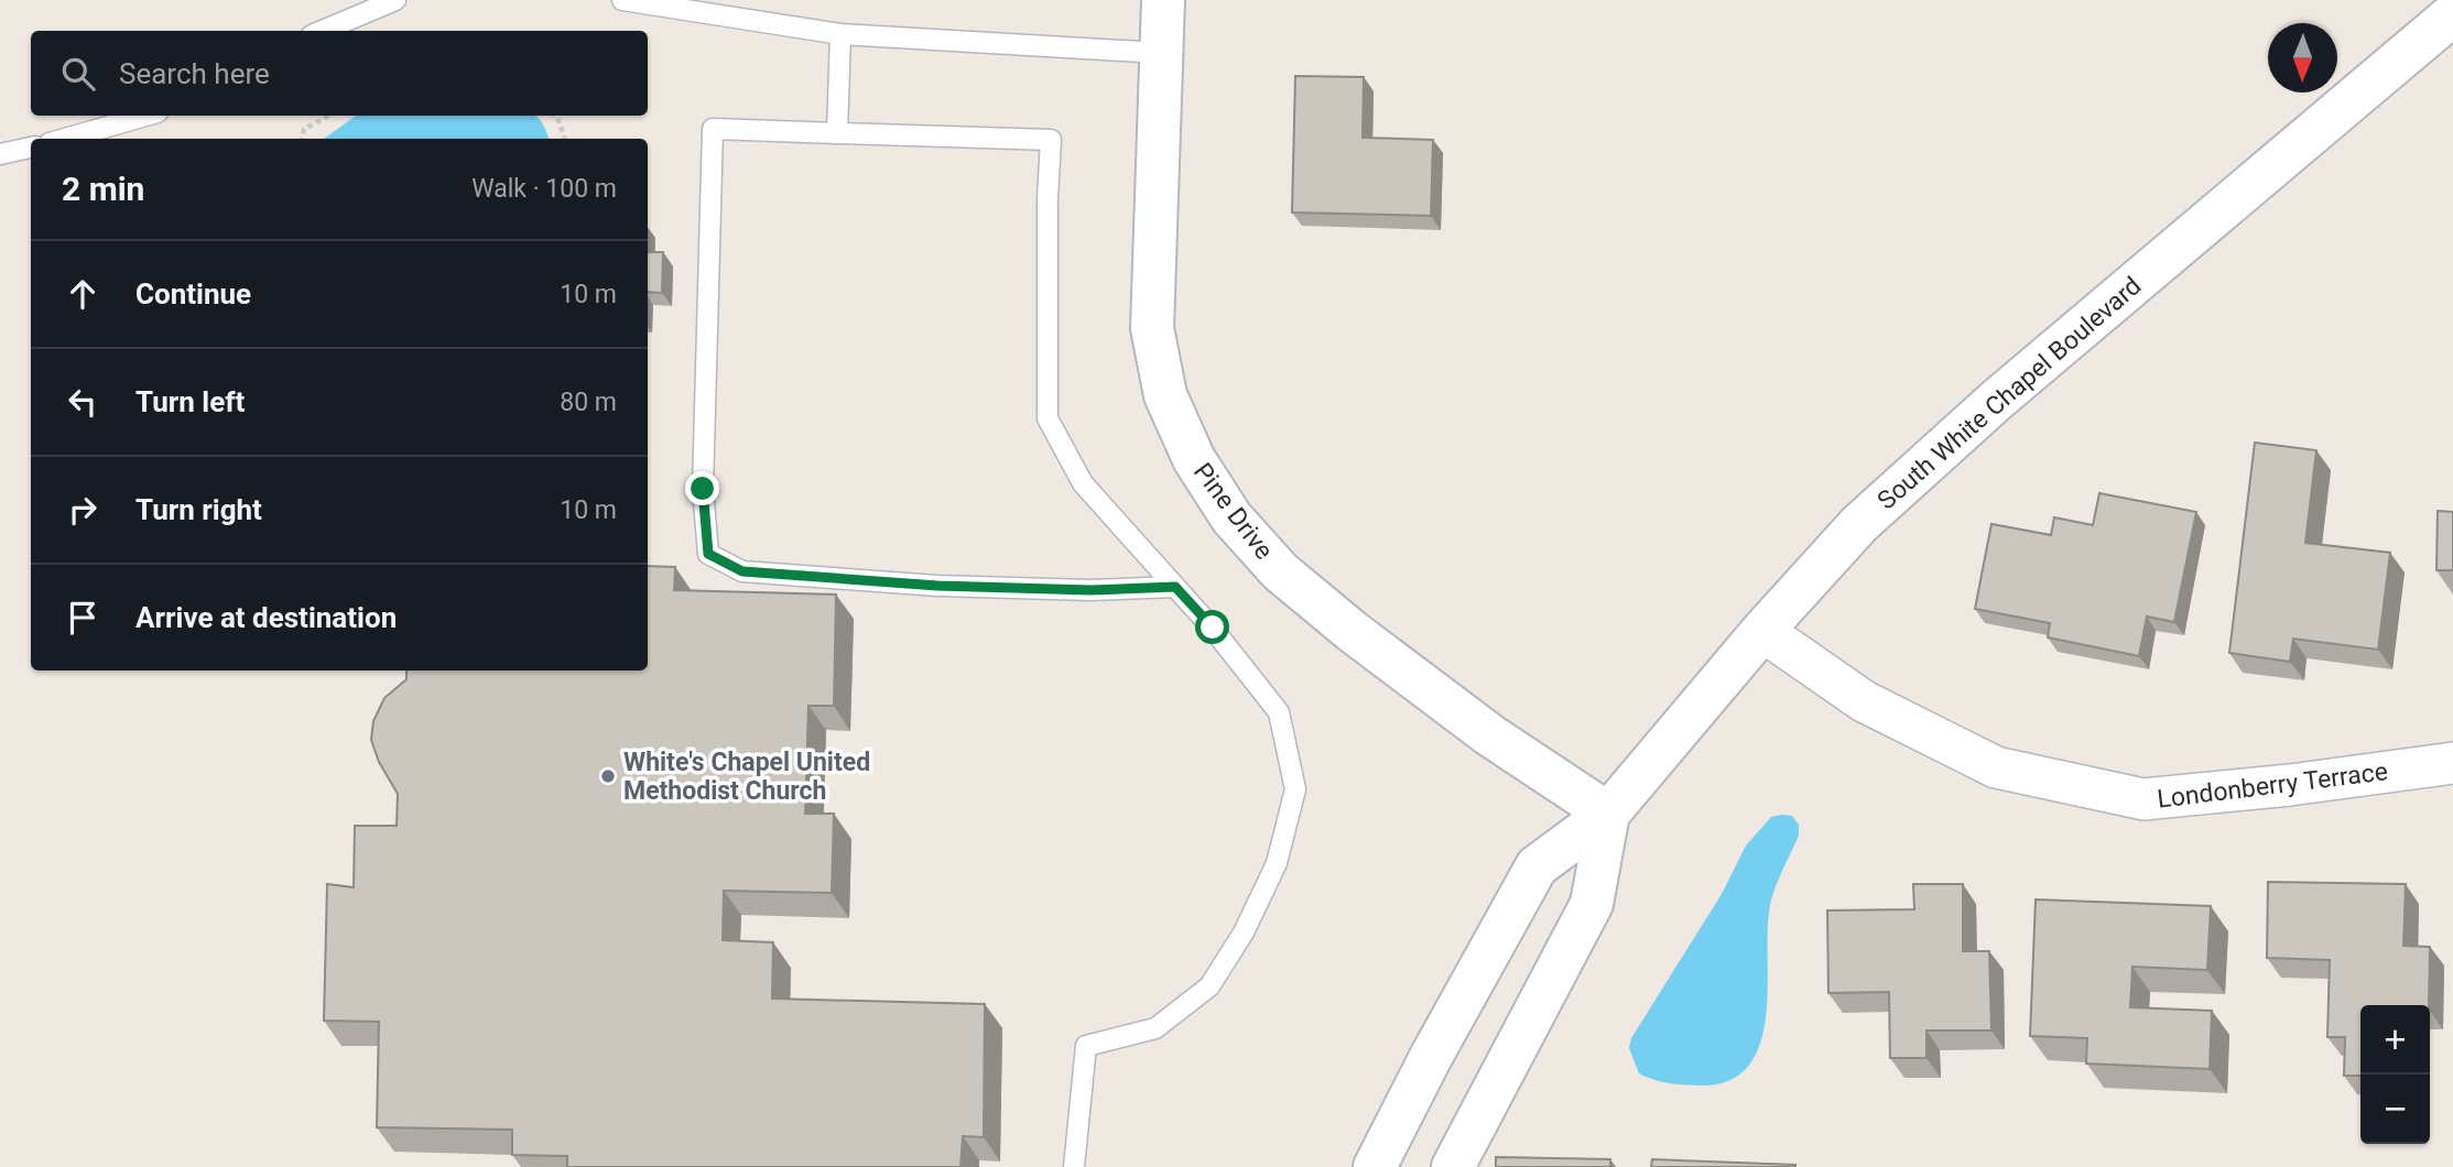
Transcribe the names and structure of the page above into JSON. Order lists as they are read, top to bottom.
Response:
{
  "streets": {
    "main road": ["South White Chapel Boulevard", "Pine Drive"],
    "street": ["Londonberry Terrace"]
  },
  "crossings": [
    ["South White Chapel Boulevard", "Pine Drive"],
    ["South White Chapel Boulevard", "Londonberry Terrace"]
  ],
  "places": ["White's Chapel United Methodist Church"],
  "north": "bottom",
  "page": {
    "search": "Search here",
    "heading": ["2 min", "Walk · 100 m"],
    "list": [
      ["Continue", "10 m"],
      ["Turn left", "80 m"],
      ["Turn right", "10 m"],
      "Arrive at destination"
    ],
    "map_buttons": ["+", "−"]
  }
}
